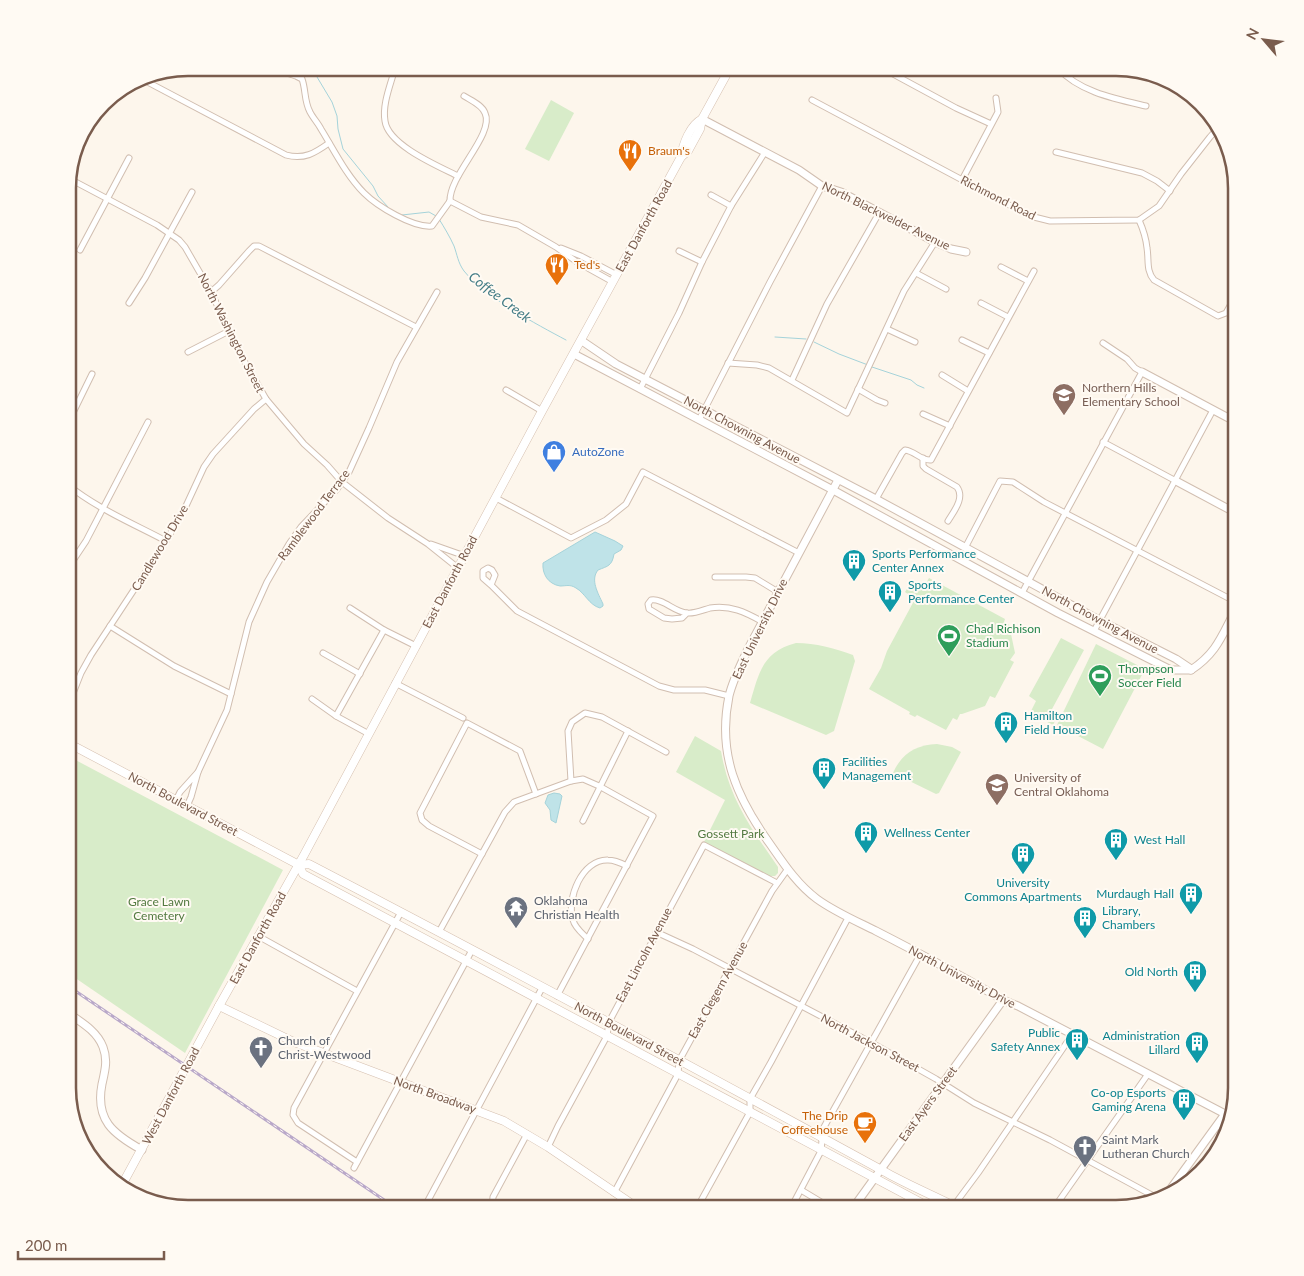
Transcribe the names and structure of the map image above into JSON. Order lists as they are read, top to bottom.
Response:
{
  "streets": {
    "main road": [
      "East Danforth Road",
      "North Boulevard Street",
      "North Broadway",
      "West Danforth Road"
    ],
    "street": [
      "Richmond Road",
      "North Blackwelder Avenue",
      "North Washington Street",
      "North Chowning Avenue",
      "Ramblewood Terrace",
      "Candlewood Drive",
      "East University Drive",
      "East Lincoln Avenue",
      "North University Drive",
      "East Clegern Avenue",
      "North Jackson Street",
      "East Ayers Street"
    ]
  },
  "crossings": [
    ["North Blackwelder Avenue", "East Danforth Road"],
    ["East Danforth Road", "North Washington Street"],
    ["East Danforth Road", "North Chowning Avenue"],
    ["East Danforth Road", "North Boulevard Street"],
    ["East Danforth Road", "North Broadway"],
    ["East Danforth Road", "West Danforth Road"],
    ["North Washington Street", "Ramblewood Terrace"],
    ["North Washington Street", "Candlewood Drive"],
    ["North Chowning Avenue", "East University Drive"],
    ["Ramblewood Terrace", "North Boulevard Street"],
    ["East University Drive", "North University Drive"],
    ["North Boulevard Street", "East Lincoln Avenue"],
    ["North Boulevard Street", "East Clegern Avenue"],
    ["North Boulevard Street", "East Ayers Street"],
    ["East Lincoln Avenue", "East Clegern Avenue"],
    ["East Lincoln Avenue", "North Jackson Street"],
    ["East Lincoln Avenue", "North Broadway"],
    ["North University Drive", "East Clegern Avenue"],
    ["North University Drive", "East Ayers Street"],
    ["East Clegern Avenue", "North Jackson Street"],
    ["East Clegern Avenue", "North Broadway"],
    ["North Jackson Street", "East Ayers Street"],
    ["North Broadway", "West Danforth Road"]
  ],
  "water": ["Coffee Creek"],
  "parks": ["Gossett Park", "Grace Lawn Cemetery"],
  "places": {
    "restaurant": ["Braum's", "Ted's"],
    "school or university": ["Northern Hills Elementary School", "University of Central Oklahoma"],
    "shop": ["AutoZone"],
    "building": [
      "Sports Performance Center Annex",
      "Sports Performance Center",
      "Hamilton Field House",
      "Facilities Management",
      "Wellness Center",
      "West Hall",
      "University Commons Apartments",
      "Murdaugh Hall",
      "Library, Chambers",
      "Old North",
      "Public Safety Annex",
      "Administration Lillard",
      "Co-op Esports Gaming Arena"
    ],
    "sports": ["Chad Richison Stadium", "Thompson Soccer Field"],
    "temple": ["Oklahoma Christian Health"],
    "church": ["Church of Christ-Westwood", "Saint Mark Lutheran Church"],
    "cafe": ["The Drip Coffeehouse"]
  },
  "scale_bar": "200 m",
  "north": "top left"
}
